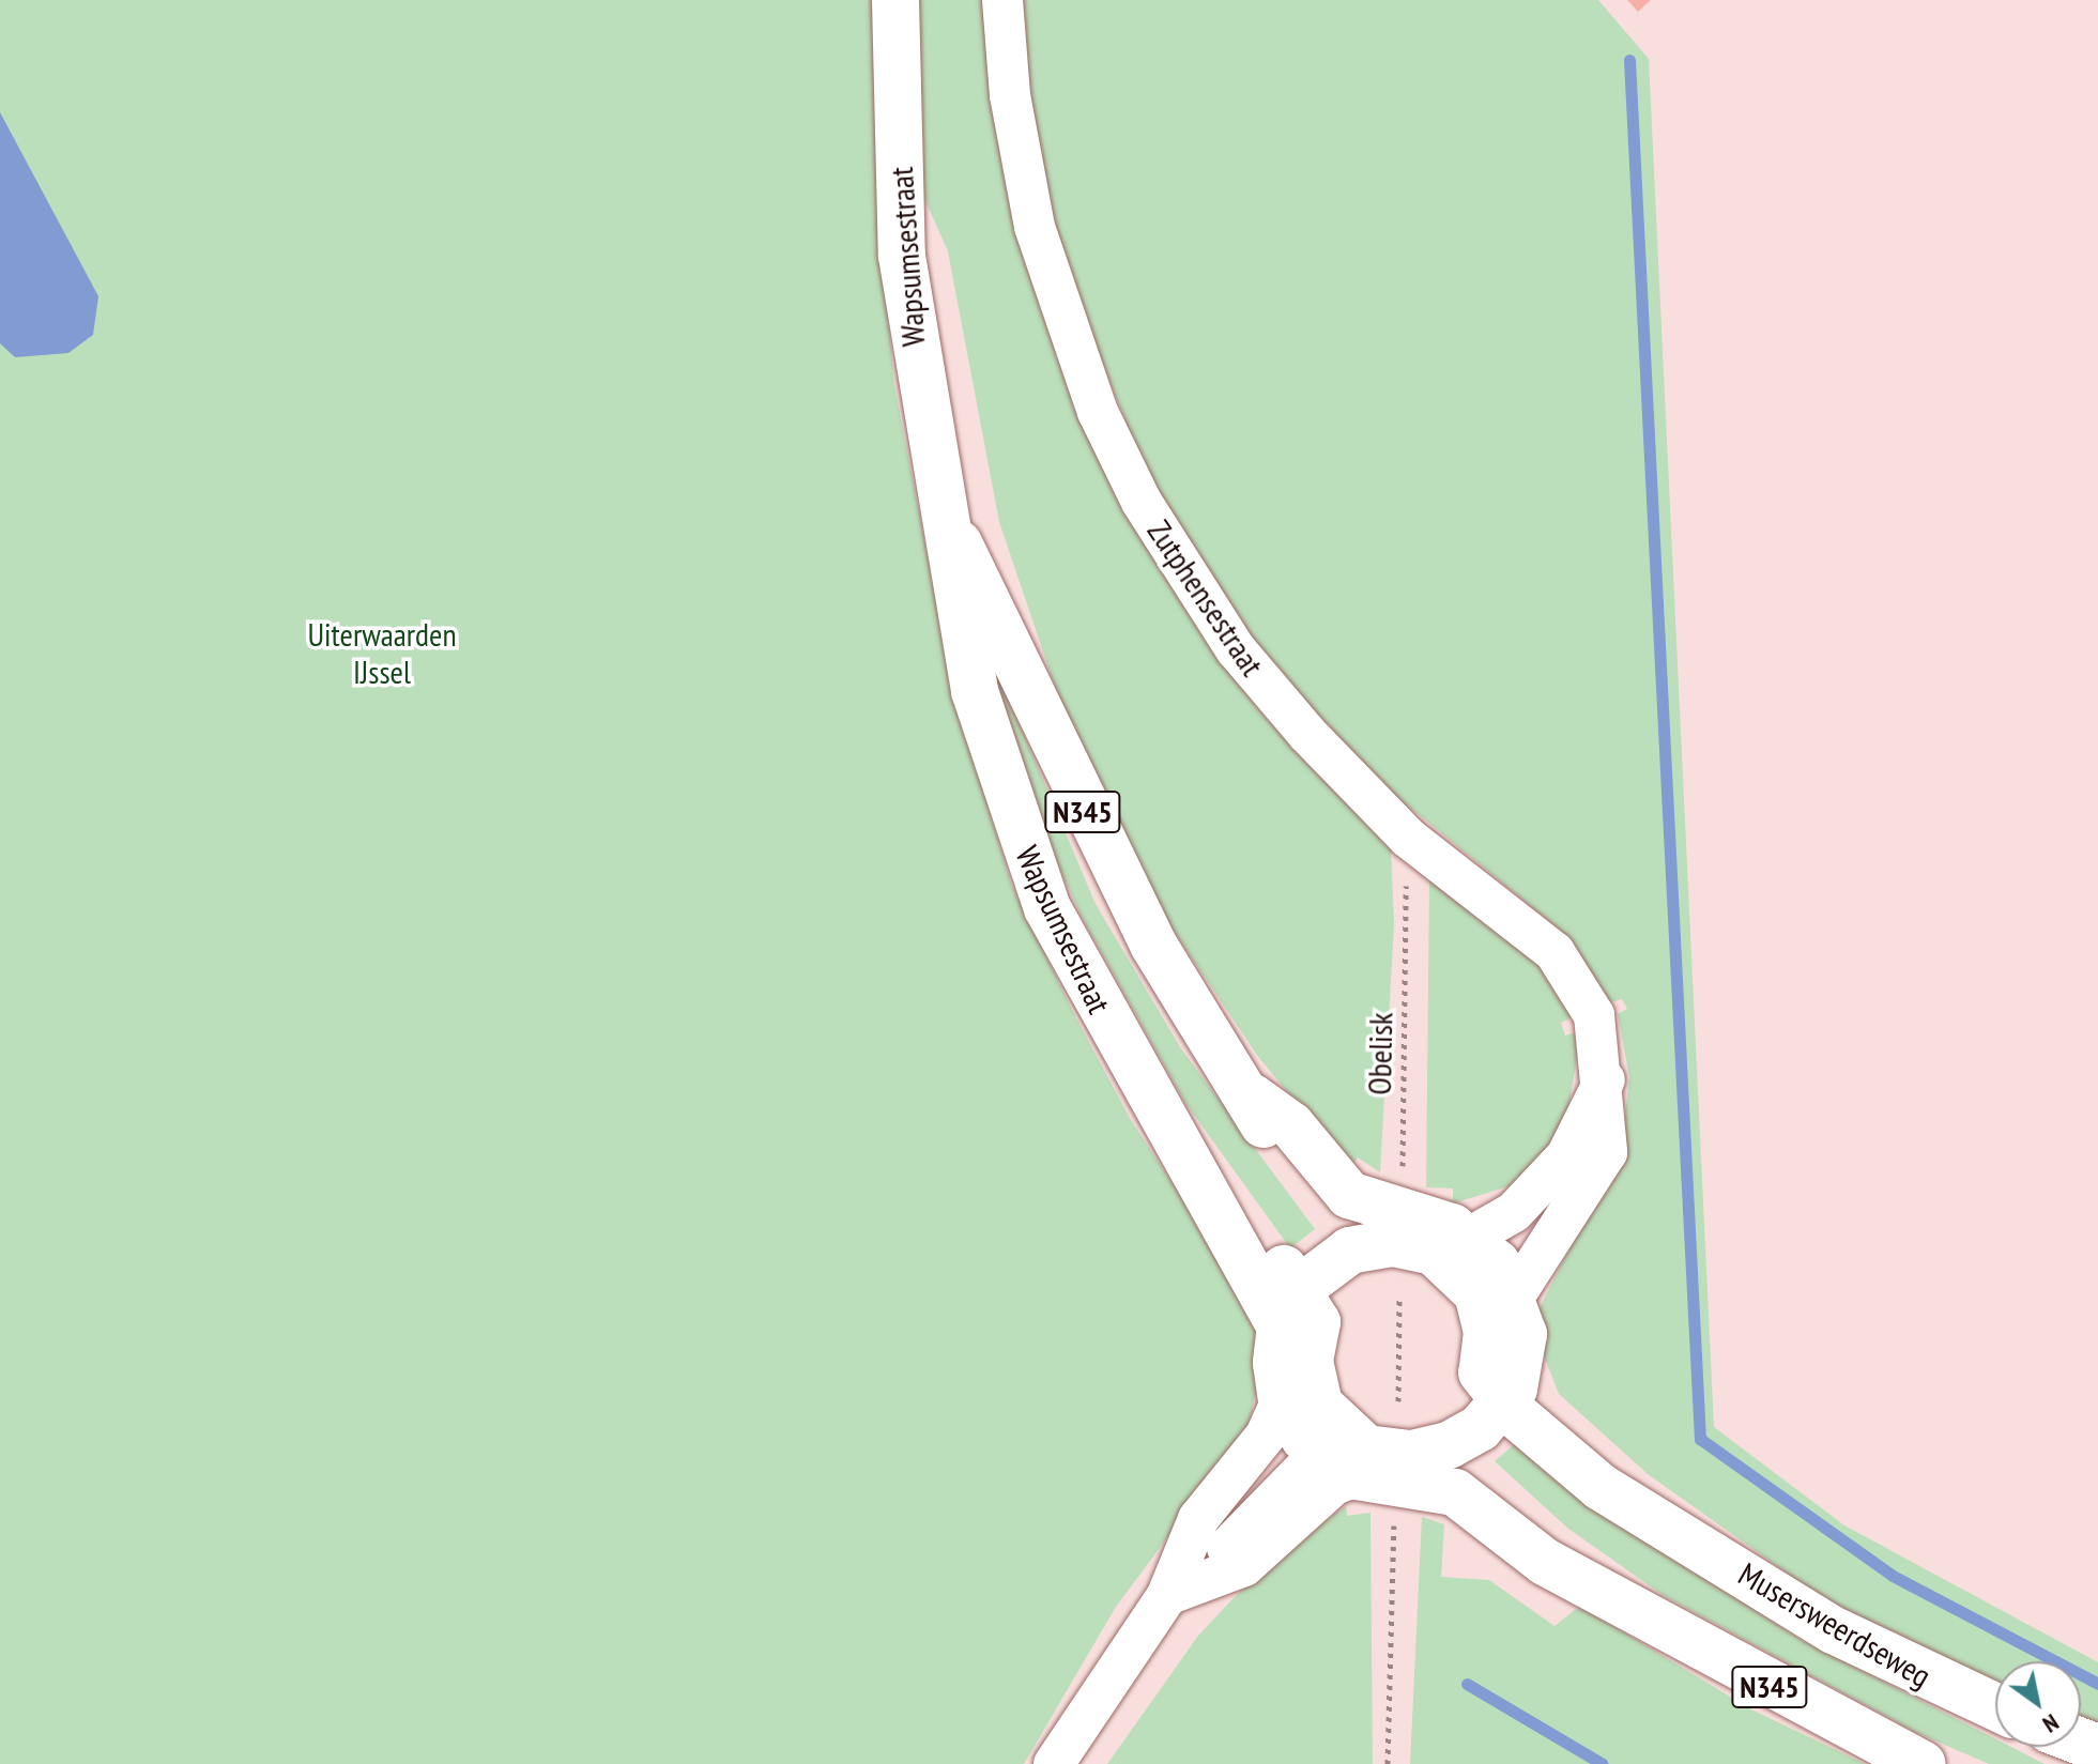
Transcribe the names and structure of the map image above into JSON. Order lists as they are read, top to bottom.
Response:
{
  "streets": {
    "main road": ["Wapsumsestraat", "N345", "Musersweerdseweg"],
    "street": ["Zutphensestraat"],
    "path": ["Obelisk"]
  },
  "crossings": [
    ["Wapsumsestraat", "N345"],
    ["Wapsumsestraat", "Obelisk"],
    ["Zutphensestraat", "N345"],
    ["N345", "Obelisk"],
    ["N345", "Musersweerdseweg"]
  ],
  "parks": ["Uiterwaarden IJssel"],
  "north": "bottom right"
}
